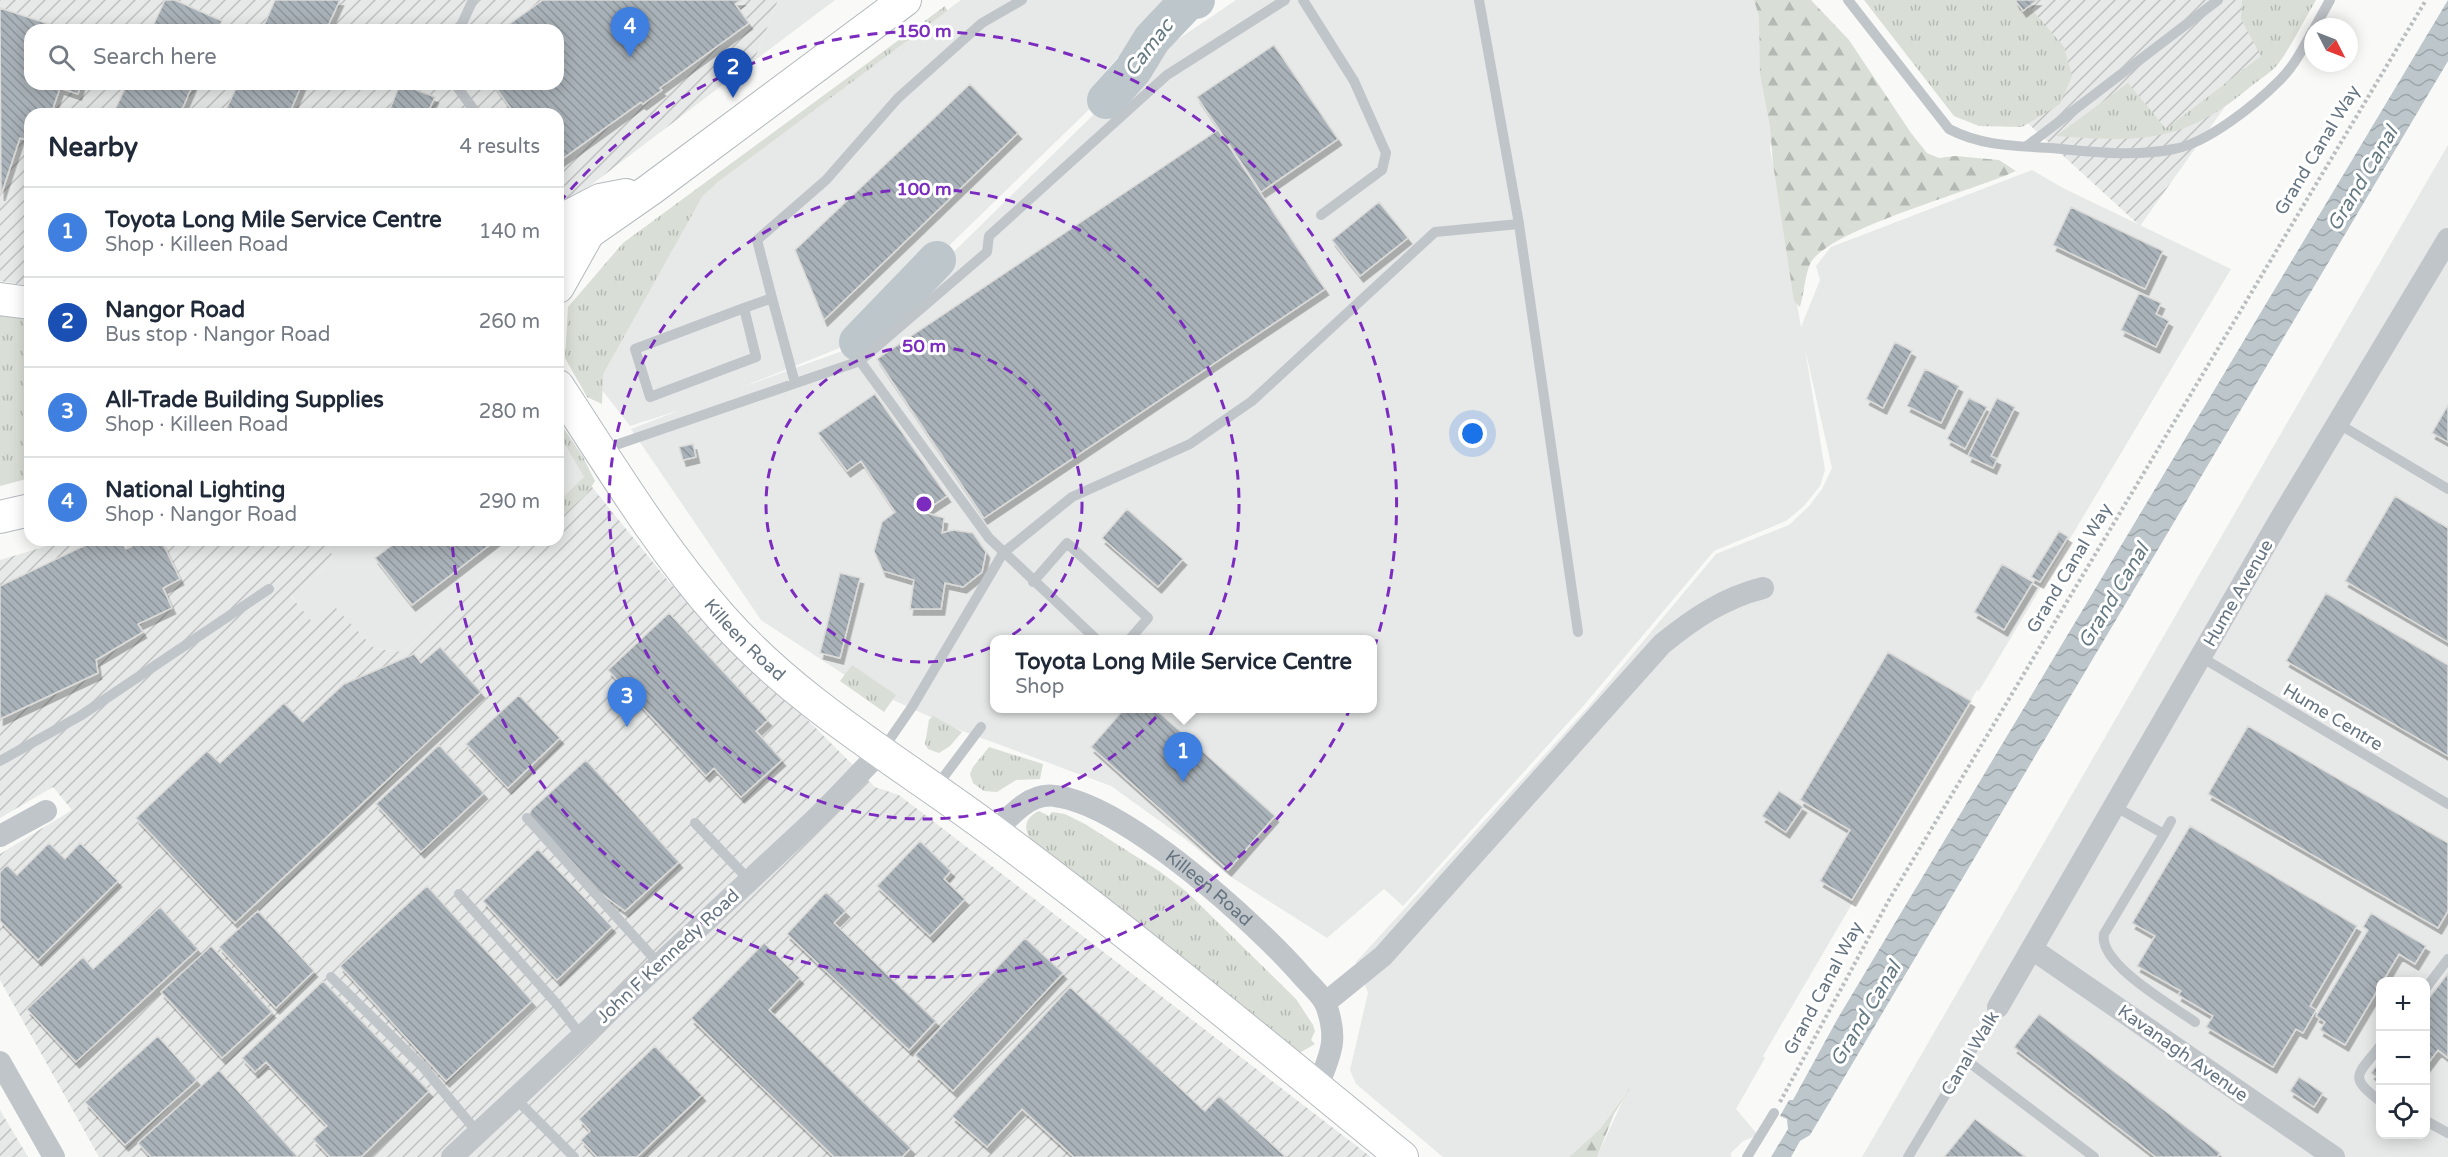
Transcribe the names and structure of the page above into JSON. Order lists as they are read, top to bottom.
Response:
{
  "streets": {
    "street": [
      "Hume Avenue",
      "Killeen Road",
      "John F Kennedy Road",
      "Canal Walk",
      "Kavanagh Avenue"
    ],
    "lane": ["Hume Centre"],
    "path": ["Grand Canal Way"]
  },
  "crossings": [
    ["Hume Avenue", "Hume Centre"],
    ["Hume Avenue", "Canal Walk"],
    ["Hume Avenue", "Kavanagh Avenue"],
    ["Killeen Road", "John F Kennedy Road"],
    ["Canal Walk", "Kavanagh Avenue"]
  ],
  "water": ["Camac", "Grand Canal"],
  "north": "bottom right",
  "page": {
    "pins": [
      "4",
      "2",
      "3",
      "1"
    ],
    "search": "Search here",
    "heading": ["Nearby", "4 results"],
    "list": [
      {
        "mark": "1",
        "name": "Toyota Long Mile Service Centre",
        "note": "Shop · Killeen Road",
        "value": "140 m"
      },
      {
        "mark": "2",
        "name": "Nangor Road",
        "note": "Bus stop · Nangor Road",
        "value": "260 m"
      },
      {
        "mark": "3",
        "name": "All-Trade Building Supplies",
        "note": "Shop · Killeen Road",
        "value": "280 m"
      },
      {
        "mark": "4",
        "name": "National Lighting",
        "note": "Shop · Nangor Road",
        "value": "290 m"
      }
    ],
    "popup": ["Toyota Long Mile Service Centre", "Shop"],
    "map_buttons": ["+", "−"]
  },
  "rings": ["150 m", "100 m", "50 m"]
}
